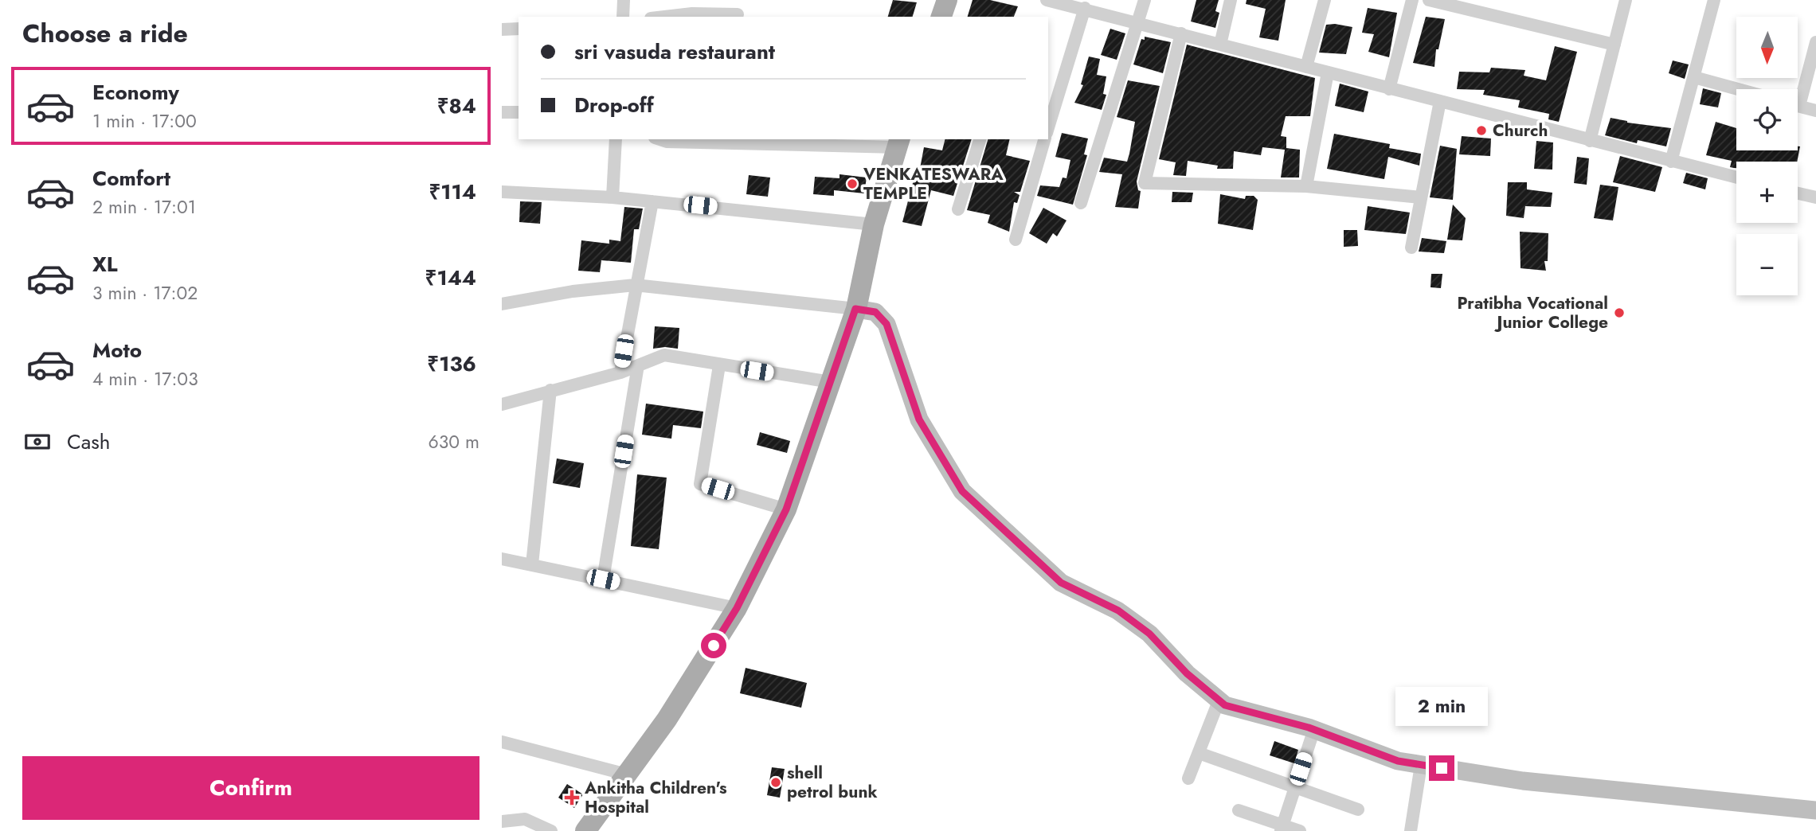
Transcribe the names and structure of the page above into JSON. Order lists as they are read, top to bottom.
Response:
{
  "places": {
    "other": [
      "Church",
      "VENKATESWARA TEMPLE",
      "Pratibha Vocational Junior College",
      "shell petrol bunk"
    ],
    "health": ["Ankitha Children's Hospital"]
  },
  "north": "bottom",
  "page": {
    "heading": "Choose a ride",
    "map_buttons": ["+", "−"],
    "banner": ["sri vasuda restaurant", "Drop-off"],
    "list": [
      {
        "name": "Economy",
        "note": "1 min · 17:00",
        "value": "₹84"
      },
      {
        "name": "Comfort",
        "note": "2 min · 17:01",
        "value": "₹114"
      },
      {
        "name": "XL",
        "note": "3 min · 17:02",
        "value": "₹144"
      },
      {
        "name": "Moto",
        "note": "4 min · 17:03",
        "value": "₹136"
      }
    ],
    "pay": ["Cash", "630 m"],
    "bubble": "2 min",
    "buttons": "Confirm"
  }
}
